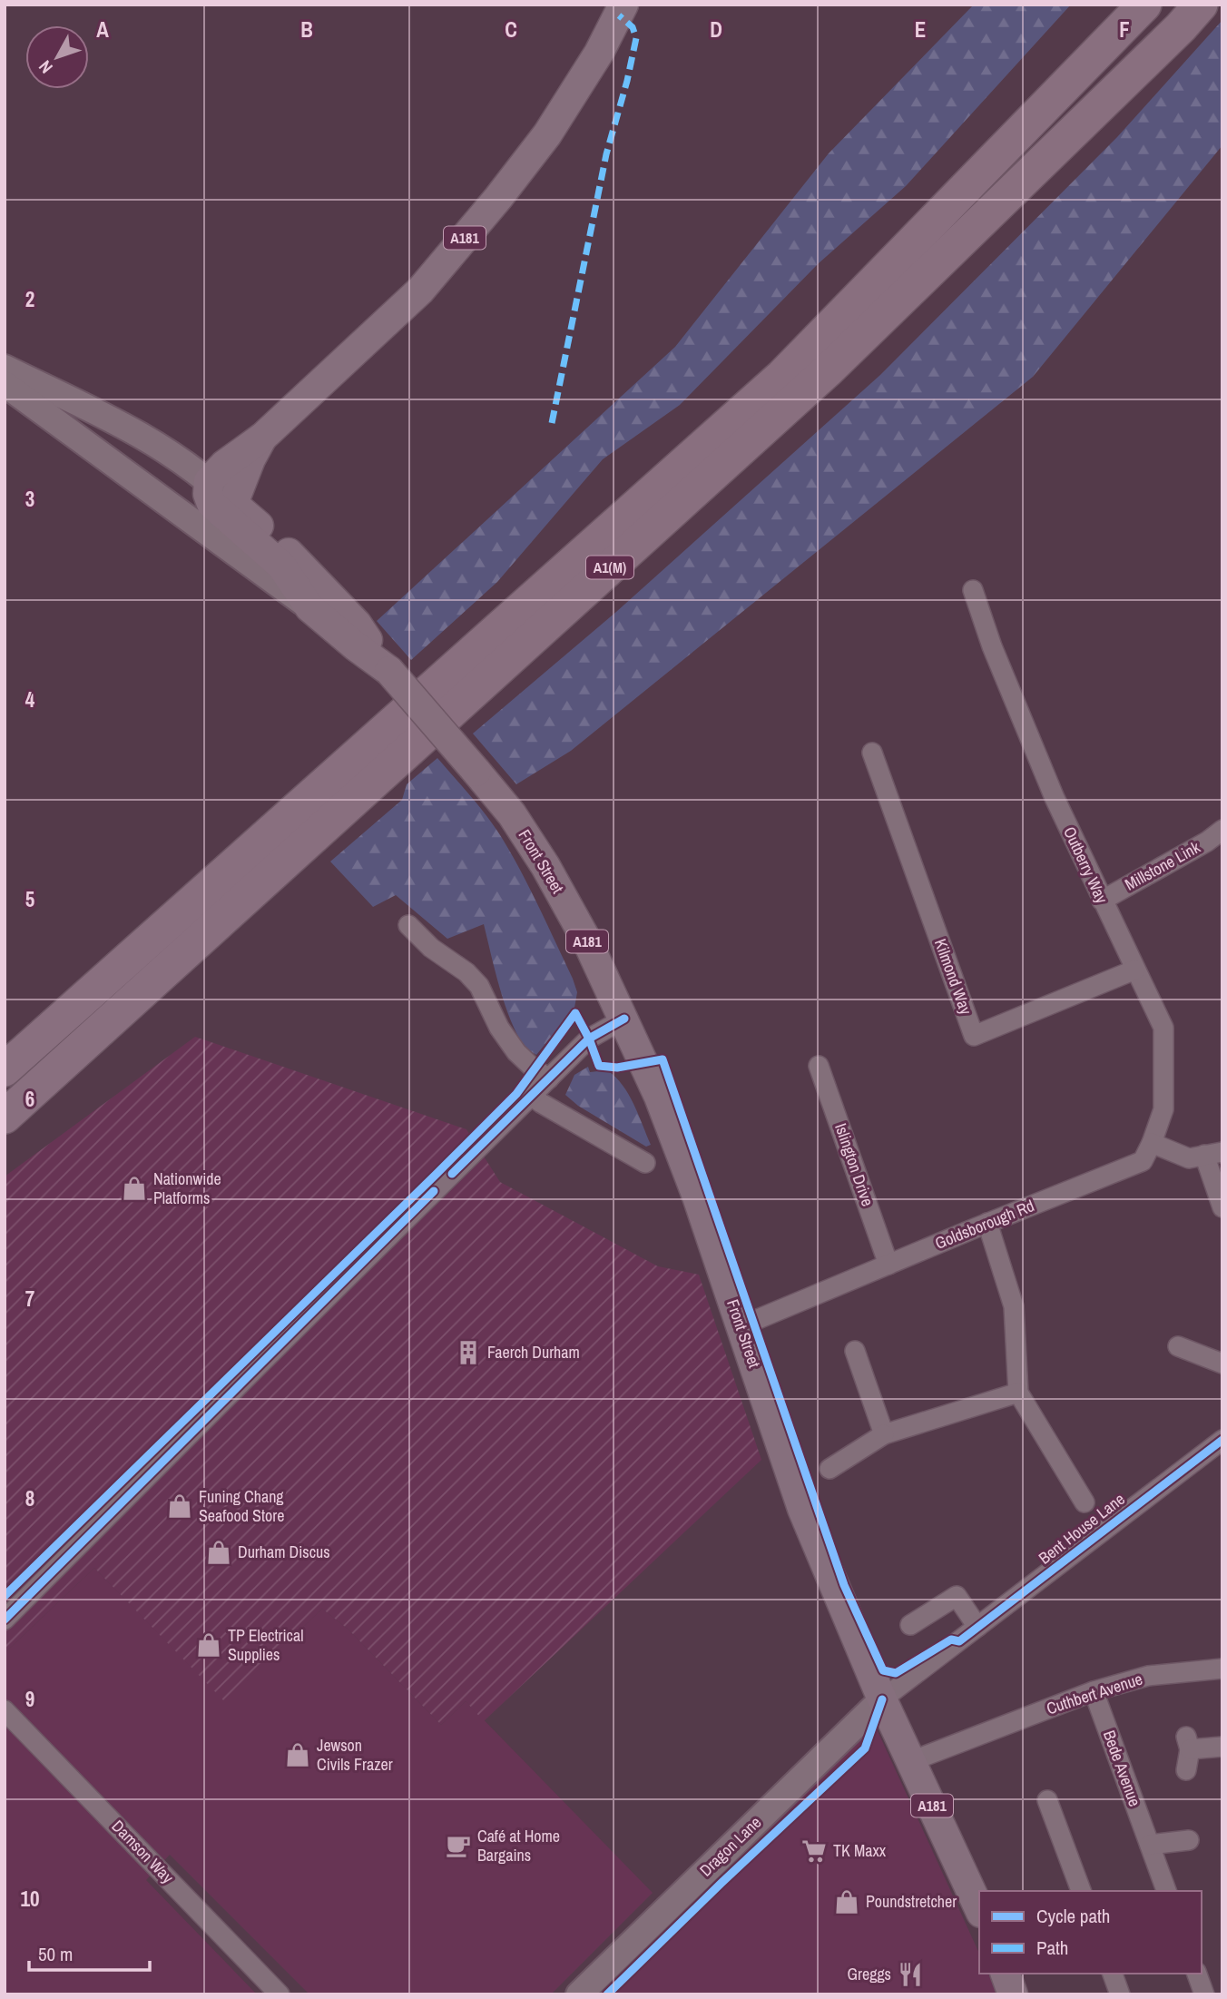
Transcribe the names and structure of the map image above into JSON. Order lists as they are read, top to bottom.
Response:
{
  "streets": {
    "highway": ["A1(M)"],
    "main road": ["A181", "Front Street", "Dragon Lane"],
    "street": [
      "Outberry Way",
      "Millstone Link",
      "Kilmond Way",
      "Islington Drive",
      "Goldsborough Rd",
      "Bent House Lane",
      "Cuthbert Avenue",
      "Bede Avenue",
      "Damson Way"
    ]
  },
  "crossings": [
    ["A181", "Front Street"],
    ["Front Street", "Goldsborough Rd"],
    ["Front Street", "Bent House Lane"],
    ["Front Street", "Cuthbert Avenue"],
    ["Front Street", "Dragon Lane"],
    ["Outberry Way", "Millstone Link"],
    ["Outberry Way", "Kilmond Way"],
    ["Outberry Way", "Goldsborough Rd"],
    ["Islington Drive", "Goldsborough Rd"],
    ["Bent House Lane", "Dragon Lane"],
    ["Cuthbert Avenue", "Bede Avenue"]
  ],
  "places": {
    "shop": [
      "Nationwide Platforms",
      "Funing Chang Seafood Store",
      "Durham Discus",
      "TP Electrical Supplies",
      "Jewson Civils Frazer",
      "Poundstretcher"
    ],
    "building": ["Faerch Durham"],
    "cafe": ["Café at Home Bargains"],
    "supermarket": ["TK Maxx"],
    "restaurant": ["Greggs"]
  },
  "legend": ["Cycle path", "Path"],
  "scale_bar": "50 m",
  "north": "bottom left",
  "grid": {
    "columns": [
      "A",
      "B",
      "C",
      "D",
      "E",
      "F"
    ],
    "rows": [
      "2",
      "3",
      "4",
      "5",
      "6",
      "7",
      "8",
      "9",
      "10"
    ]
  }
}
